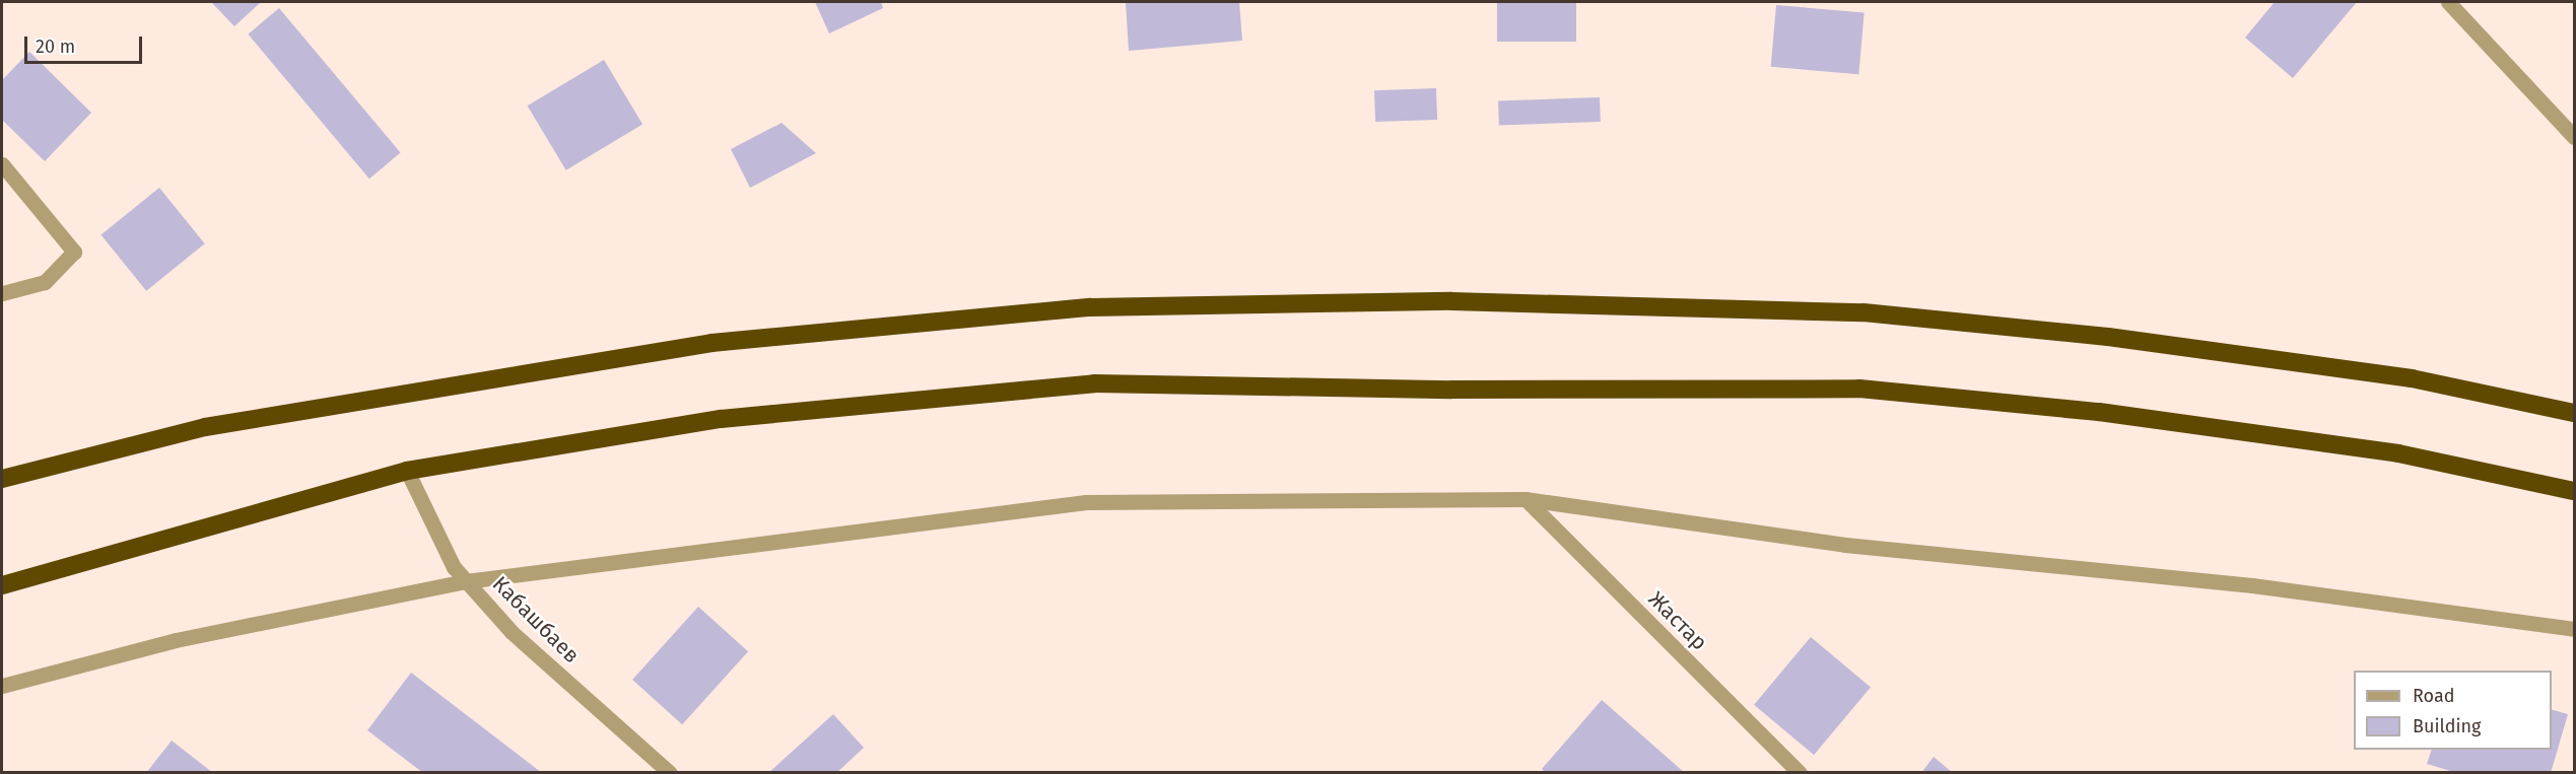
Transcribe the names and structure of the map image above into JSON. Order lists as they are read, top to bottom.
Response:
{
  "streets": {
    "street": ["Кабашбаев", "Жастар"]
  },
  "legend": ["Road", "Building"],
  "scale_bar": "20 m"
}
